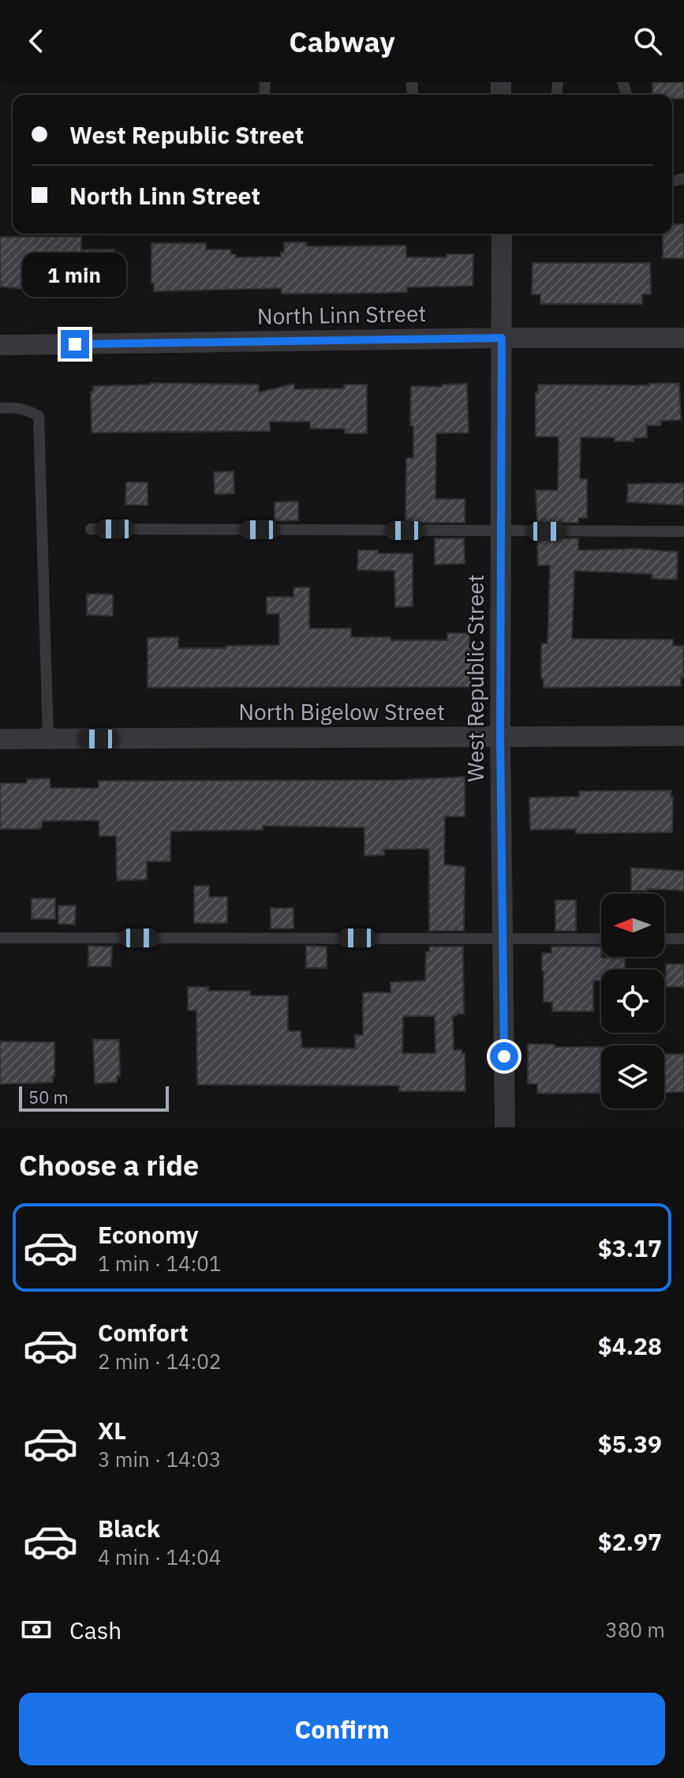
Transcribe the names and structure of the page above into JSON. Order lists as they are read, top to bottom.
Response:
{
  "streets": {
    "street": ["North Linn Street", "West Republic Street", "North Bigelow Street"]
  },
  "crossings": [
    ["North Linn Street", "West Republic Street"],
    ["West Republic Street", "North Bigelow Street"]
  ],
  "scale_bar": "50 m",
  "north": "left",
  "page": {
    "header": "Cabway",
    "banner": ["West Republic Street", "North Linn Street"],
    "bubble": "1 min",
    "scale": "50 m",
    "heading": "Choose a ride",
    "list": [
      {
        "name": "Economy",
        "note": "1 min · 14:01",
        "value": "$3.17"
      },
      {
        "name": "Comfort",
        "note": "2 min · 14:02",
        "value": "$4.28"
      },
      {
        "name": "XL",
        "note": "3 min · 14:03",
        "value": "$5.39"
      },
      {
        "name": "Black",
        "note": "4 min · 14:04",
        "value": "$2.97"
      }
    ],
    "pay": ["Cash", "380 m"],
    "buttons": "Confirm"
  }
}
